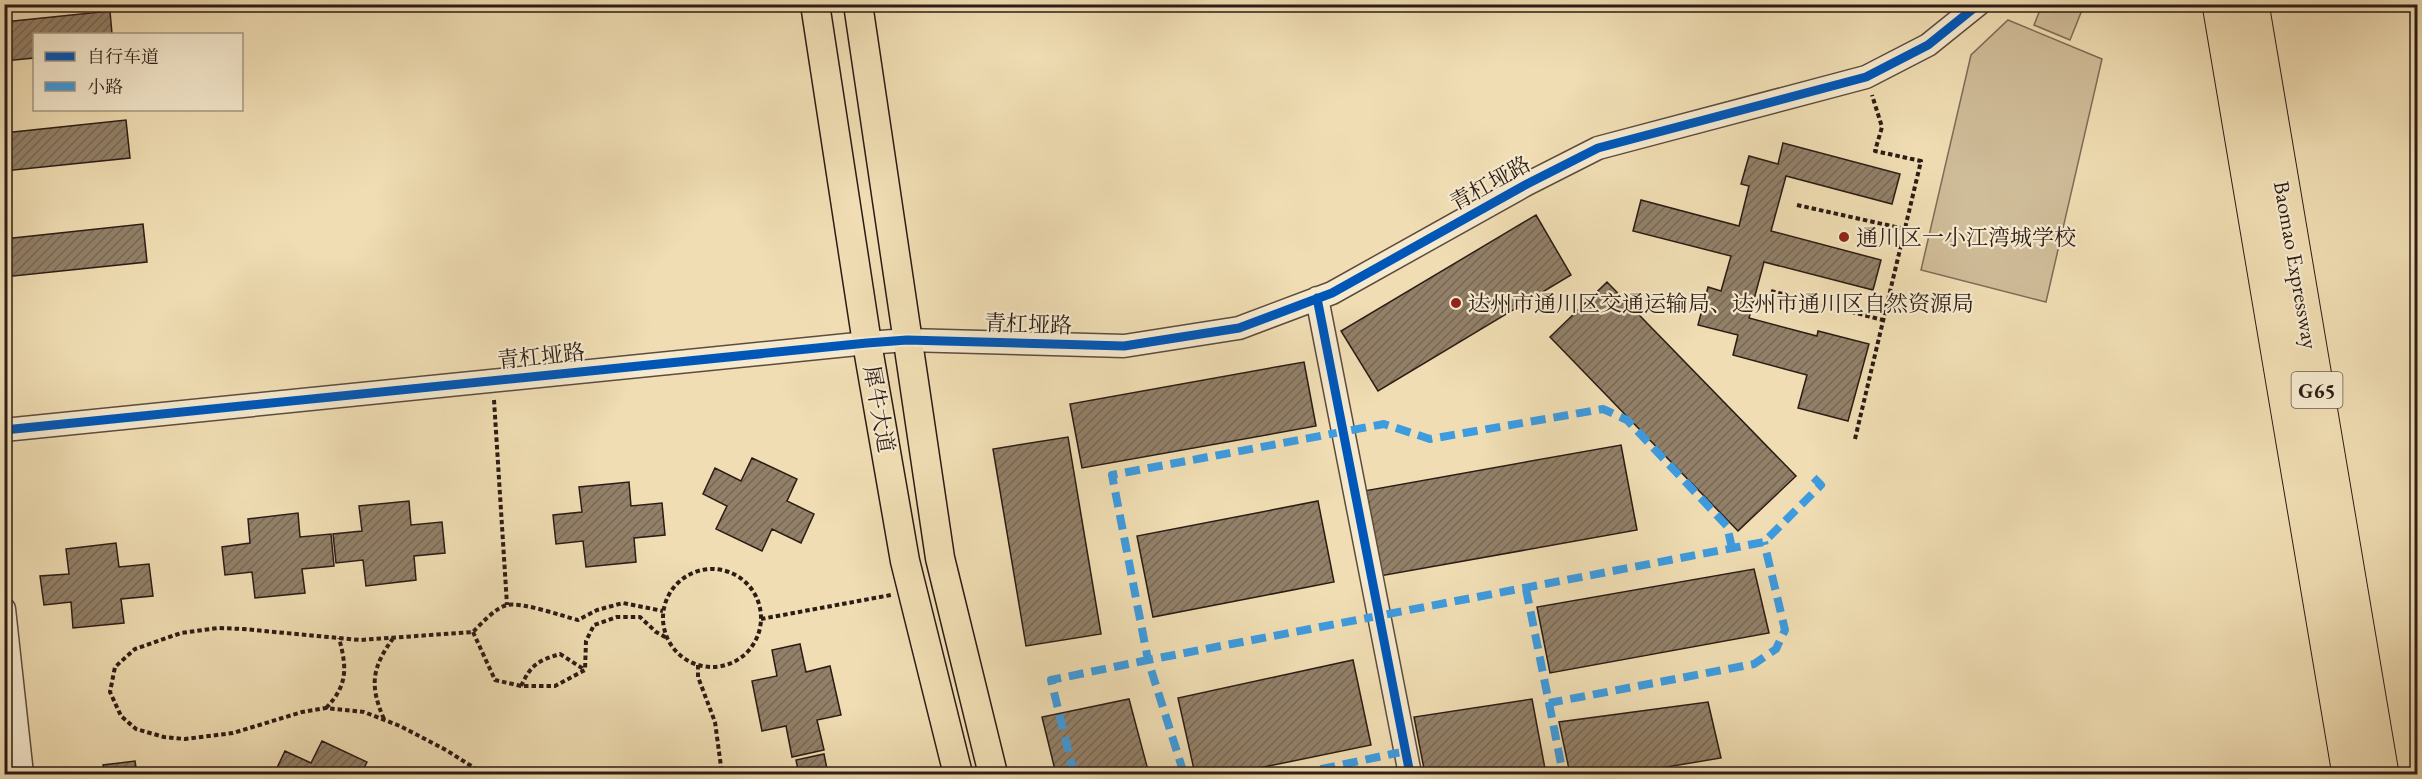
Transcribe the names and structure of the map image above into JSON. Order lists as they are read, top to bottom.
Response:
{
  "streets": {
    "highway": ["Baomao Expressway", "G65"],
    "main road": ["犀牛大道"],
    "street": ["青杠垭路"]
  },
  "crossings": [
    ["青杠垭路", "犀牛大道"]
  ],
  "places": ["通川区一小江湾城学校", "达州市通川区交通运输局、达州市通川区自然资源局"],
  "legend": ["自行车道", "小路"]
}
